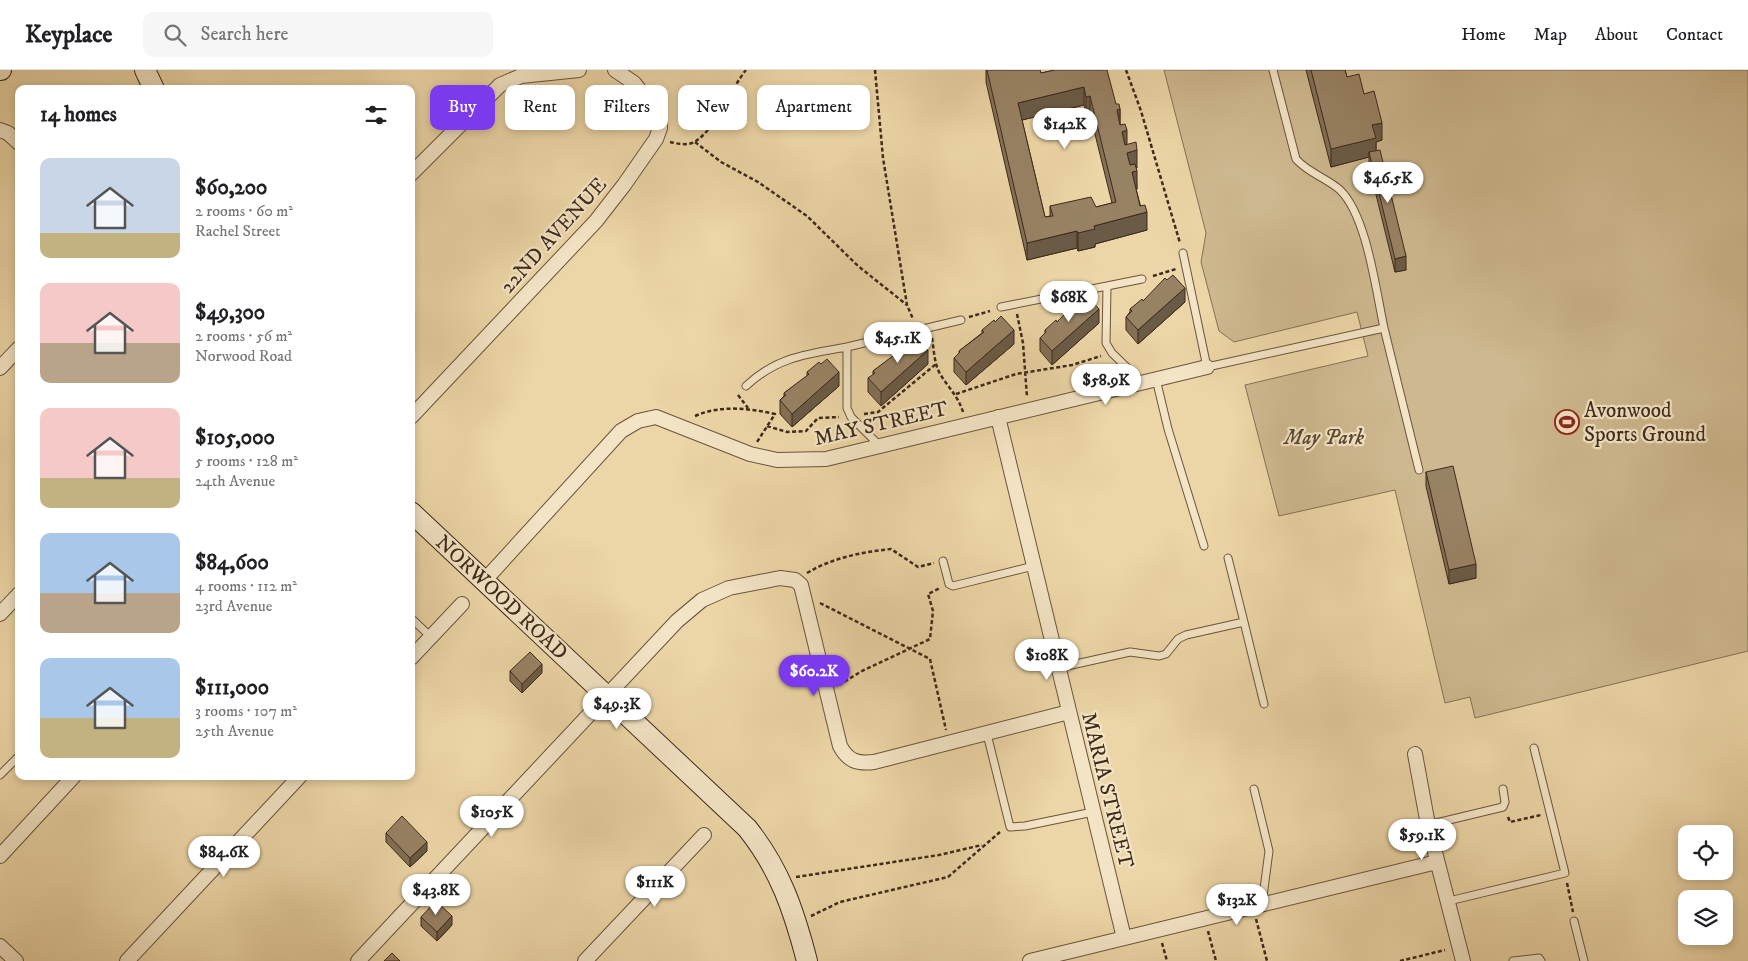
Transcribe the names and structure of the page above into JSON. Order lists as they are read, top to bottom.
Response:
{
  "streets": {
    "street": [
      "22ND AVENUE",
      "MAY STREET",
      "NORWOOD ROAD",
      "MARIA STREET"
    ]
  },
  "crossings": [
    ["MAY STREET", "NORWOOD ROAD"],
    ["MAY STREET", "MARIA STREET"]
  ],
  "parks": ["May Park"],
  "places": {
    "sports": ["Avonwood Sports Ground"]
  },
  "page": {
    "header": "Keyplace",
    "search": "Search here",
    "nav": [
      "Home",
      "Map",
      "About",
      "Contact"
    ],
    "chip": [
      "Buy",
      "Rent",
      "Filters",
      "New",
      "Apartment"
    ],
    "heading": "14 homes",
    "price": [
      "$142K",
      "$46.5K",
      "$68K",
      "$45.1K",
      "$58.9K",
      "$108K",
      "$60.2K",
      "$49.3K",
      "$105K",
      "$59.1K",
      "$84.6K",
      "$111K",
      "$43.8K",
      "$132K"
    ],
    "list": [
      {
        "name": "$60,200",
        "note": "2 rooms · 60 m² · Rachel Street"
      },
      {
        "name": "$49,300",
        "note": "2 rooms · 56 m² · Norwood Road"
      },
      {
        "name": "$105,000",
        "note": "5 rooms · 128 m² · 24th Avenue"
      },
      {
        "name": "$84,600",
        "note": "4 rooms · 112 m² · 23rd Avenue"
      },
      {
        "name": "$111,000",
        "note": "3 rooms · 107 m² · 25th Avenue"
      }
    ]
  }
}
